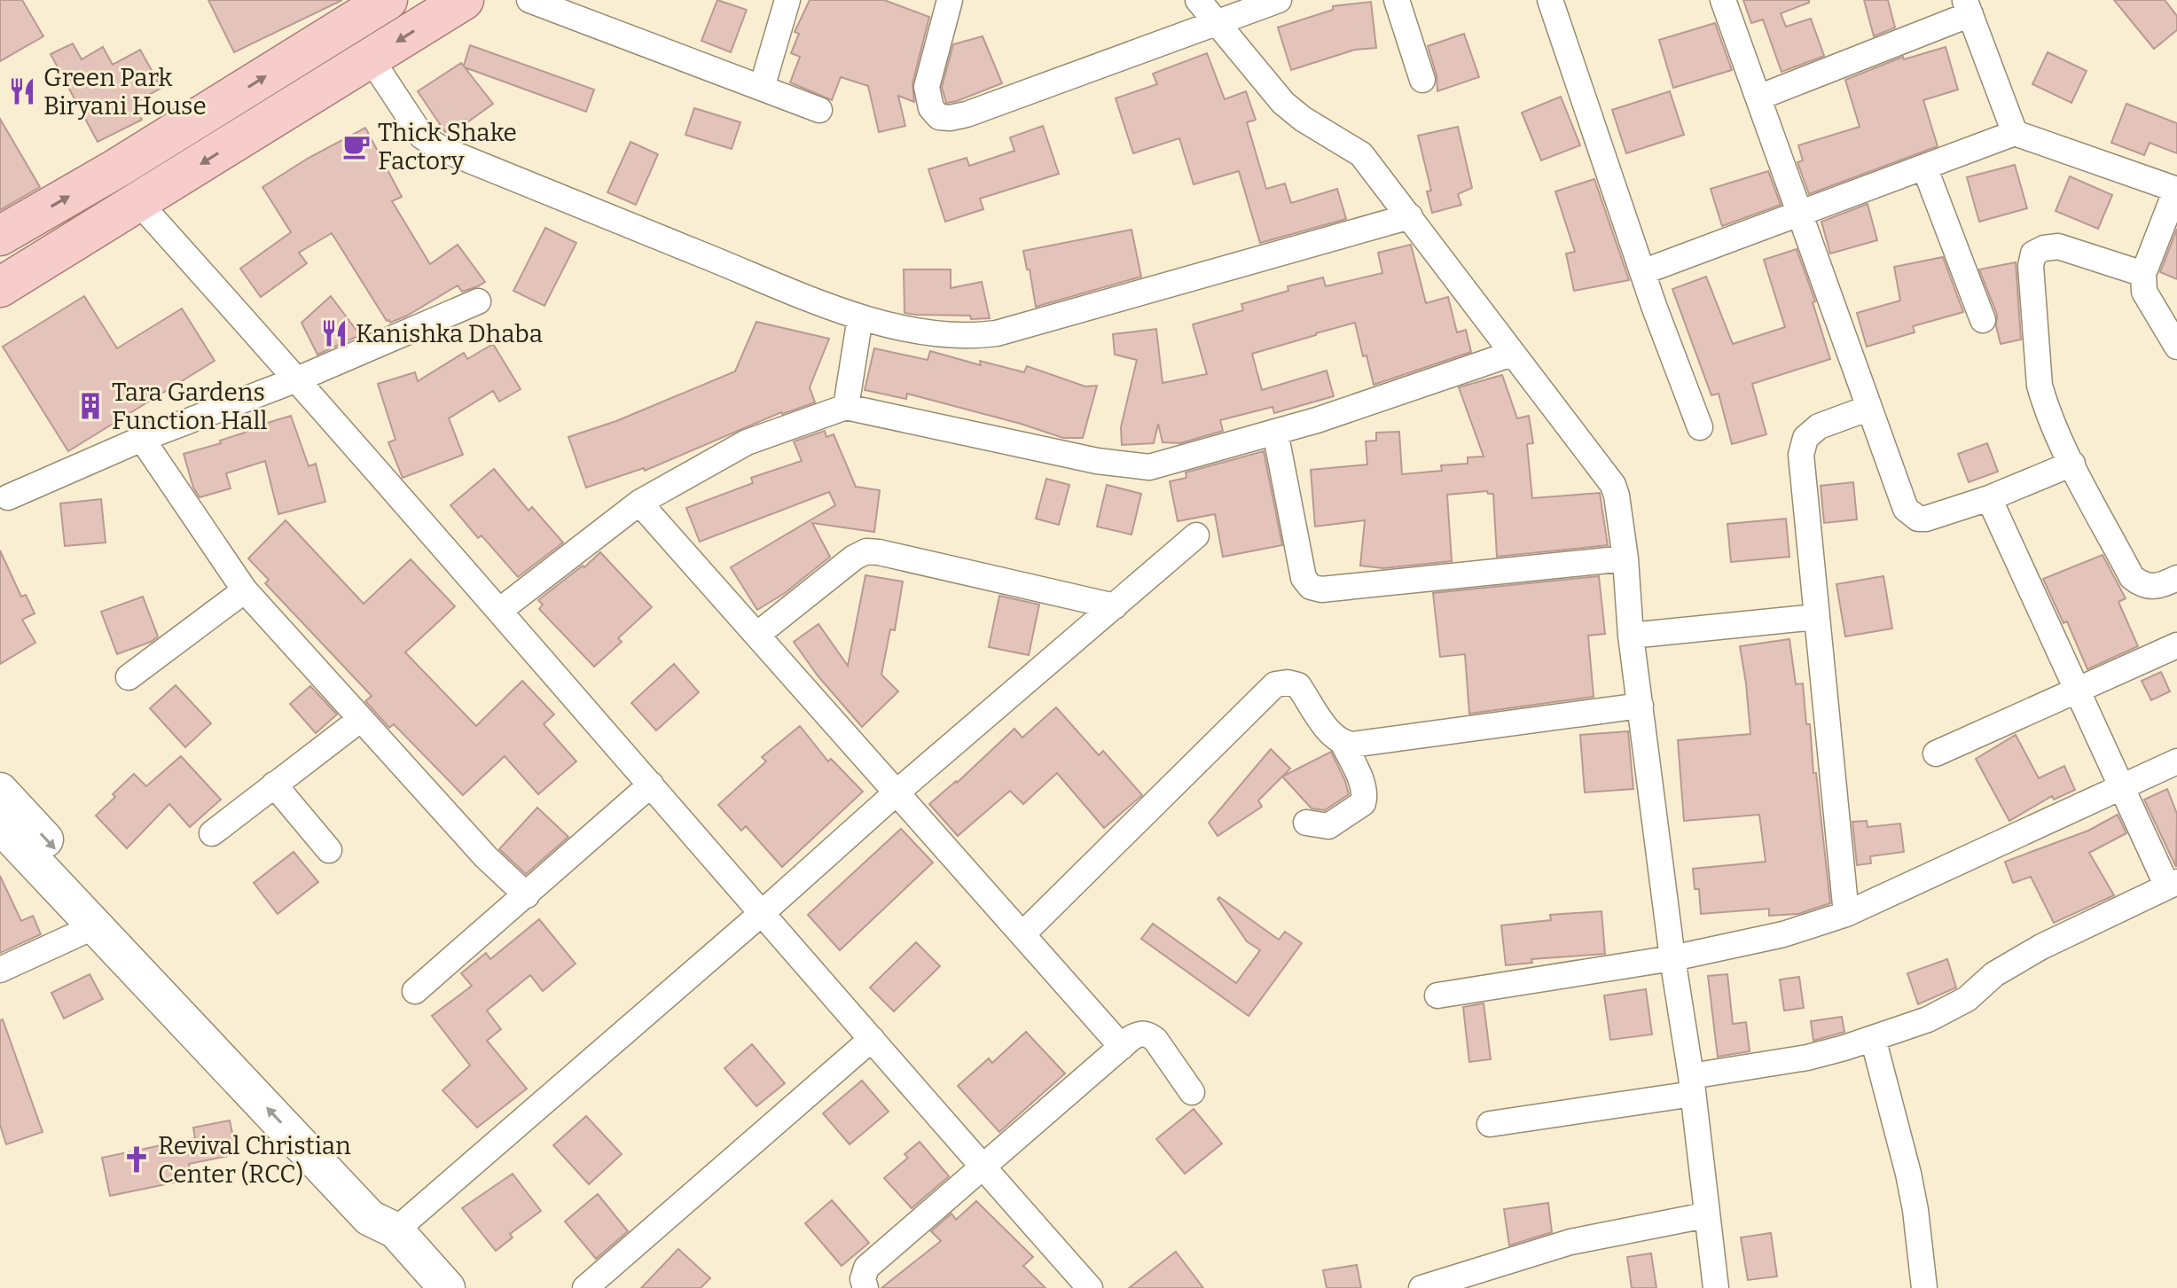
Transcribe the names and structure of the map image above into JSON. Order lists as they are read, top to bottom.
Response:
{
  "places": {
    "restaurant": ["Green Park Biryani House", "Kanishka Dhaba"],
    "cafe": ["Thick Shake Factory"],
    "building": ["Tara Gardens Function Hall"],
    "church": ["Revival Christian Center (RCC)"]
  }
}
